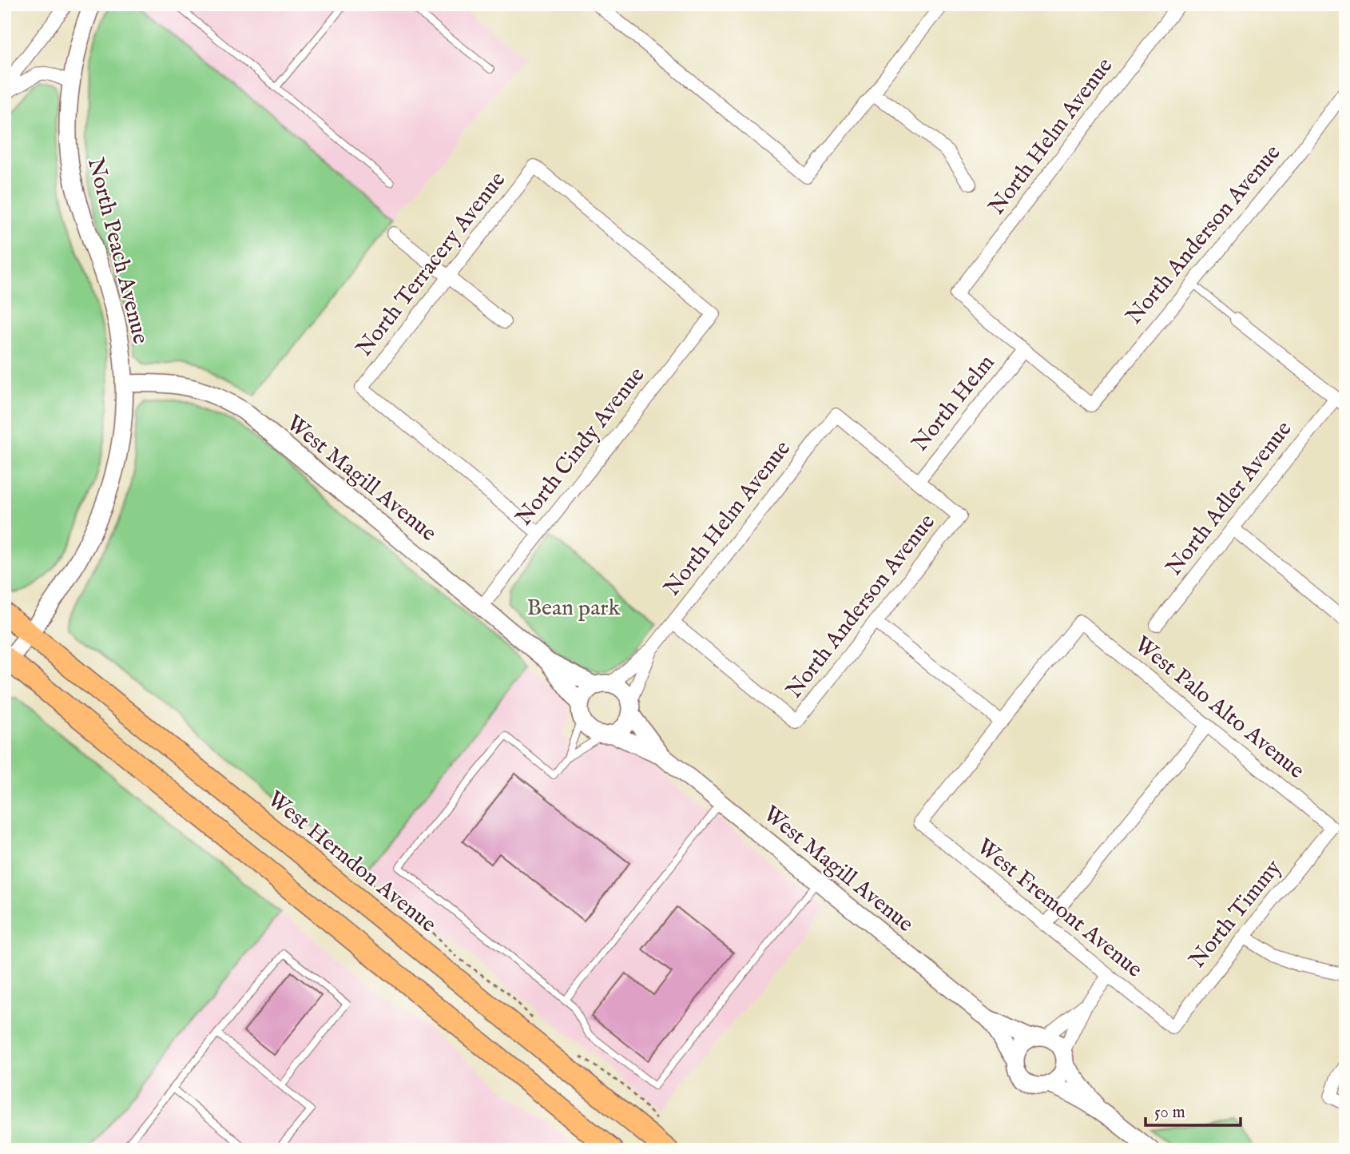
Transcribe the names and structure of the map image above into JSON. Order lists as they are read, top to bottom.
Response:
{
  "streets": {
    "main road": ["West Herndon Avenue"],
    "street": [
      "North Helm Avenue",
      "North Anderson Avenue",
      "North Peach Avenue",
      "North Terracery Avenue",
      "North Helm",
      "North Cindy Avenue",
      "West Magill Avenue",
      "North Adler Avenue",
      "West Palo Alto Avenue",
      "West Fremont Avenue",
      "North Timmy"
    ]
  },
  "crossings": [
    ["North Helm Avenue", "North Anderson Avenue"],
    ["North Helm Avenue", "North Helm"],
    ["North Helm Avenue", "West Magill Avenue"],
    ["North Anderson Avenue", "North Helm"],
    ["North Peach Avenue", "West Magill Avenue"],
    ["North Peach Avenue", "West Herndon Avenue"],
    ["North Terracery Avenue", "North Cindy Avenue"],
    ["North Cindy Avenue", "West Magill Avenue"],
    ["West Palo Alto Avenue", "West Fremont Avenue"],
    ["West Palo Alto Avenue", "North Timmy"],
    ["West Fremont Avenue", "North Timmy"]
  ],
  "parks": ["Bean park"],
  "scale_bar": "50 m"
}
